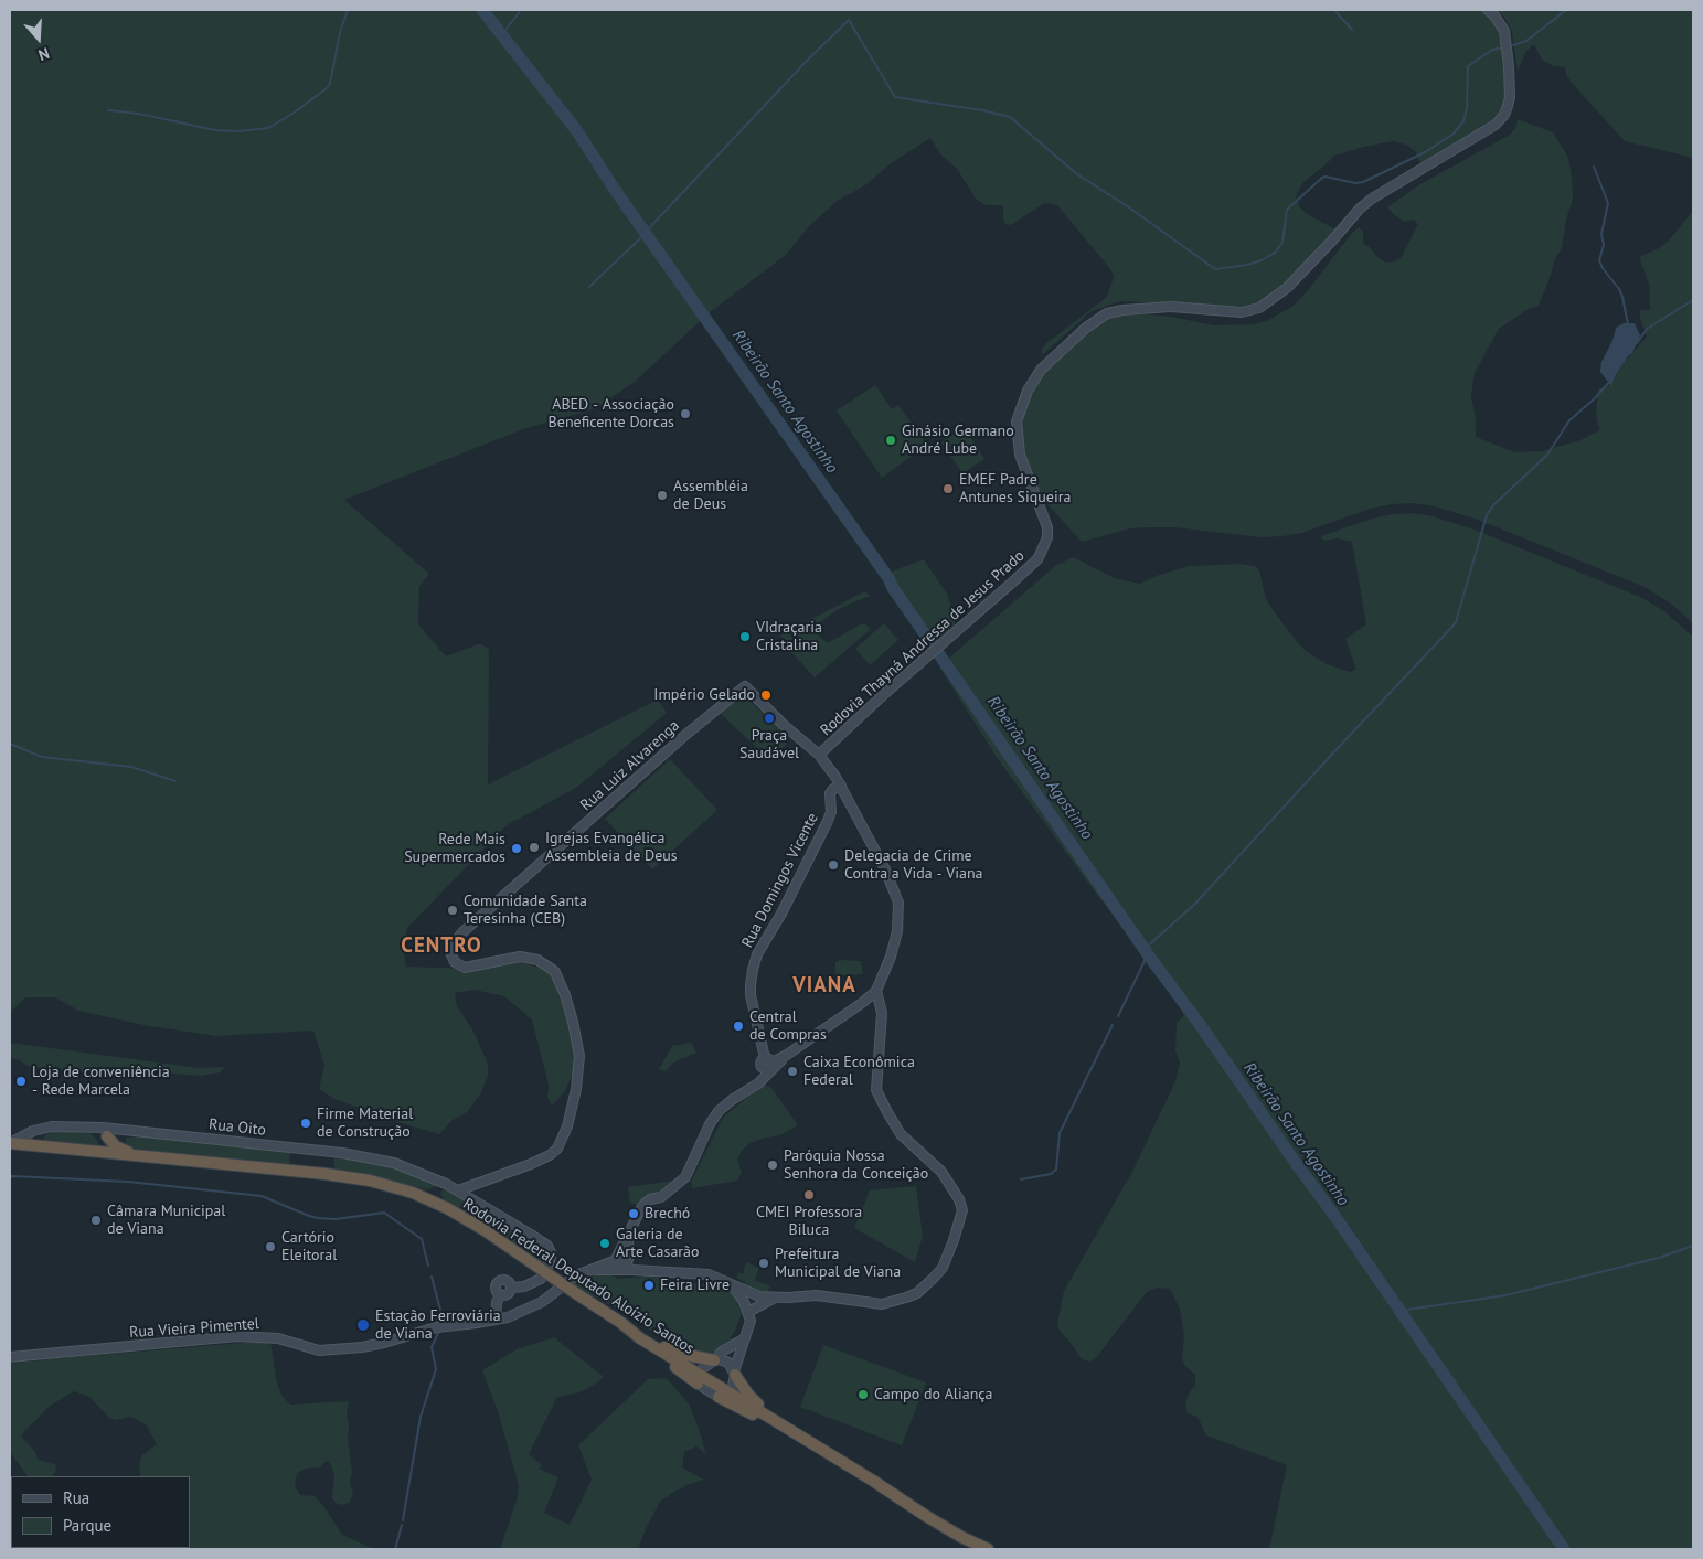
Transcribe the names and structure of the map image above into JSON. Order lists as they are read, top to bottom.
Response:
{
  "streets": {
    "highway": ["Rodovia Federal Deputado Aloízio Santos"],
    "street": [
      "Rodovia Thayná Andressa de Jesus Prado",
      "Rua Luiz Alvarenga",
      "Rua Domingos Vicente",
      "Rua Oito",
      "Rua Vieira Pimentel"
    ]
  },
  "crossings": [
    ["Rodovia Thayná Andressa de Jesus Prado", "Rua Luiz Alvarenga"],
    ["Rua Luiz Alvarenga", "Rua Oito"],
    ["Rua Oito", "Rodovia Federal Deputado Aloízio Santos"]
  ],
  "districts": ["CENTRO", "VIANA"],
  "water": ["Ribeirão Santo Agostinho"],
  "places": [
    "ABED - Associação Beneficente Dorcas",
    "Ginásio Germano André Lube",
    "EMEF Padre Antunes Siqueira",
    "Assembléia de Deus",
    "VIdraçaria Cristalina",
    "Império Gelado",
    "Praça Saudável",
    "Igrejas Evangélica Assembleia de Deus",
    "Rede Mais Supermercados",
    "Delegacia de Crime Contra a Vida - Viana",
    "Comunidade Santa Teresinha (CEB)",
    "Central de Compras",
    "Caixa Econômica Federal",
    "Loja de conveniência - Rede Marcela",
    "Firme Material de Construção",
    "Paróquia Nossa Senhora da Conceição",
    "CMEI Professora Biluca",
    "Brechó",
    "Câmara Municipal de Viana",
    "Galeria de Arte Casarão",
    "Cartório Eleitoral",
    "Prefeitura Municipal de Viana",
    "Feira Livre",
    "Estação Ferroviária de Viana",
    "Campo do Aliança"
  ],
  "legend": ["Rua", "Parque"],
  "north": "bottom"
}
